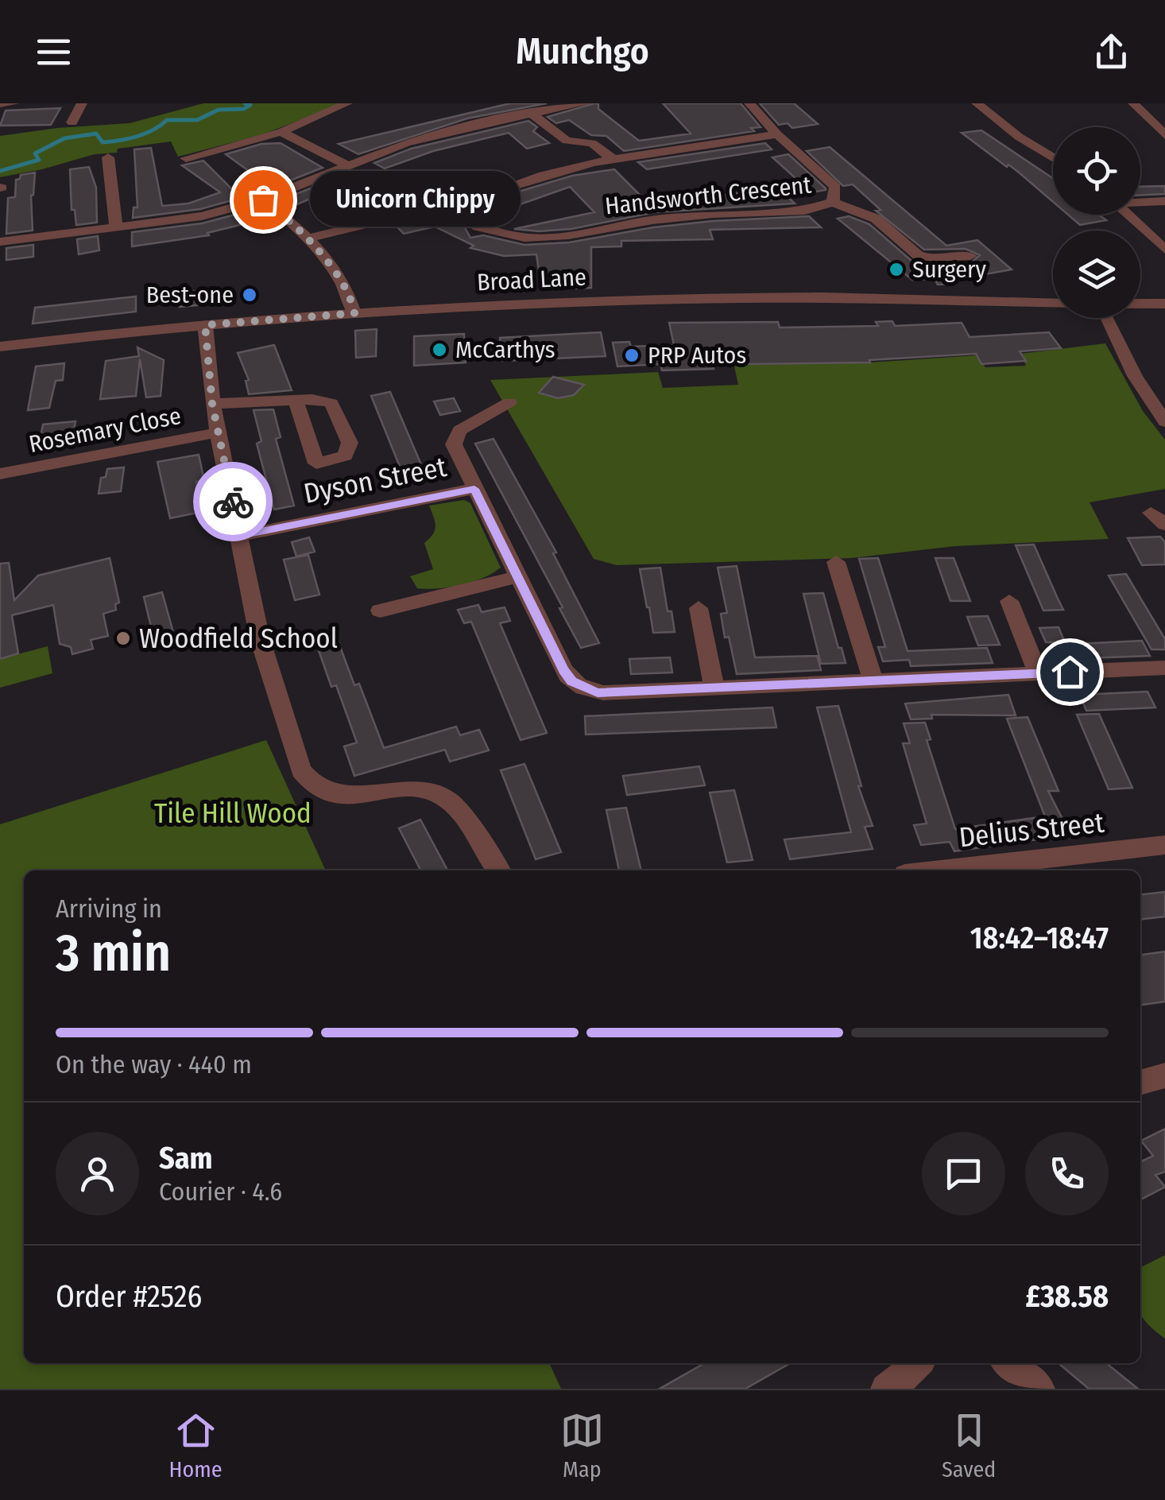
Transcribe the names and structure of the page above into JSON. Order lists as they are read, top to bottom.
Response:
{
  "streets": {
    "street": [
      "Handsworth Crescent",
      "Broad Lane",
      "Rosemary Close",
      "Dyson Street",
      "Delius Street"
    ]
  },
  "parks": ["Tile Hill Wood"],
  "places": [
    "Unicorn Chippy",
    "Surgery",
    "Best-one",
    "McCarthys",
    "PRP Autos",
    "Woodfield School"
  ],
  "page": {
    "header": "Munchgo",
    "bubble": "Unicorn Chippy",
    "heading": ["3 min", "Arriving in", "18:42–18:47"],
    "panel": [
      "Sam",
      "Courier · 4.6",
      "Order #2526",
      "£38.58"
    ],
    "bar": "On the way · 440 m",
    "tabs": ["Home", "Map", "Saved"]
  }
}
